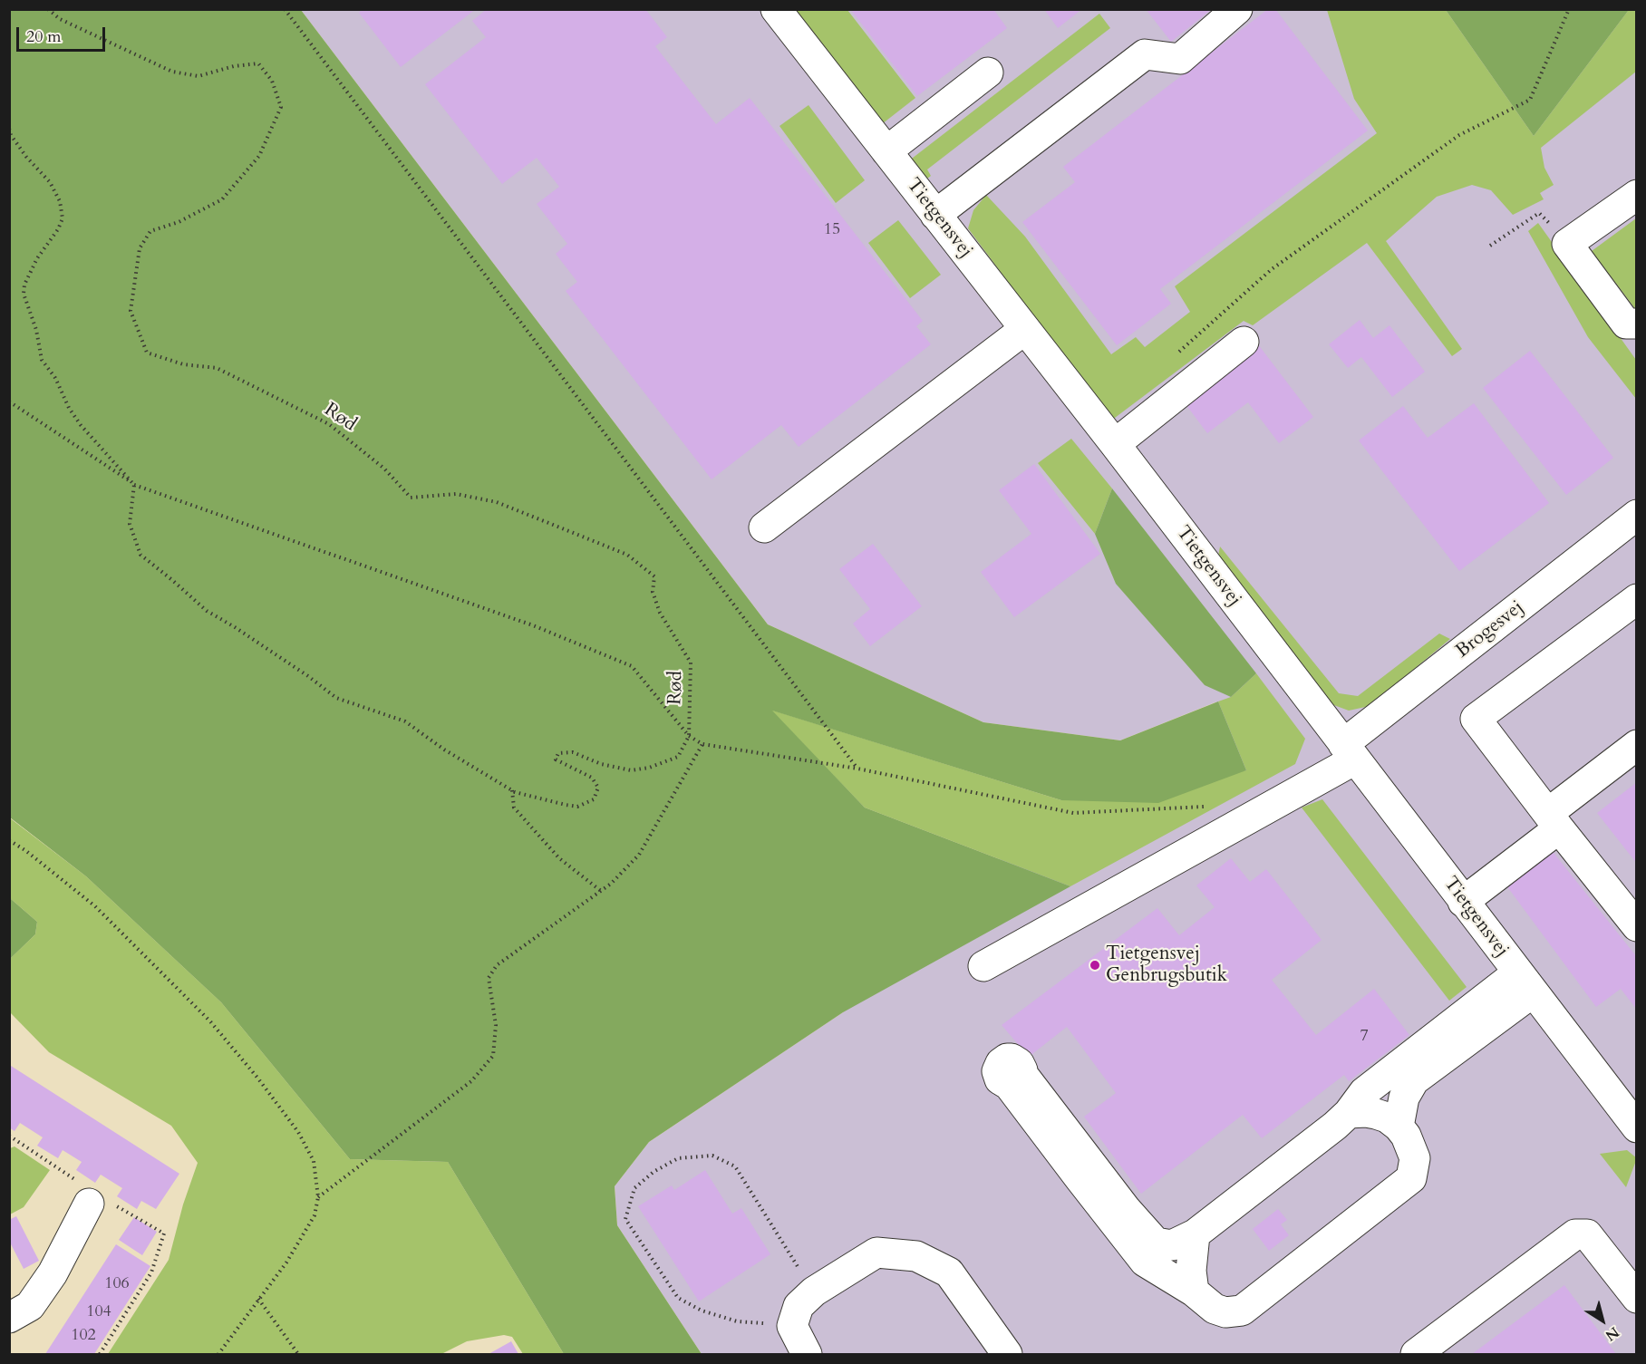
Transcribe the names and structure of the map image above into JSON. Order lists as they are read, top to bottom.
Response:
{
  "streets": {
    "street": ["Tietgensvej", "Brogesvej"],
    "path": ["Rød"]
  },
  "crossings": [
    ["Tietgensvej", "Brogesvej"]
  ],
  "places": ["Tietgensvej Genbrugsbutik"],
  "house_numbers": [
    "15",
    "7",
    "106",
    "104",
    "102"
  ],
  "scale_bar": "20 m",
  "north": "bottom right"
}
